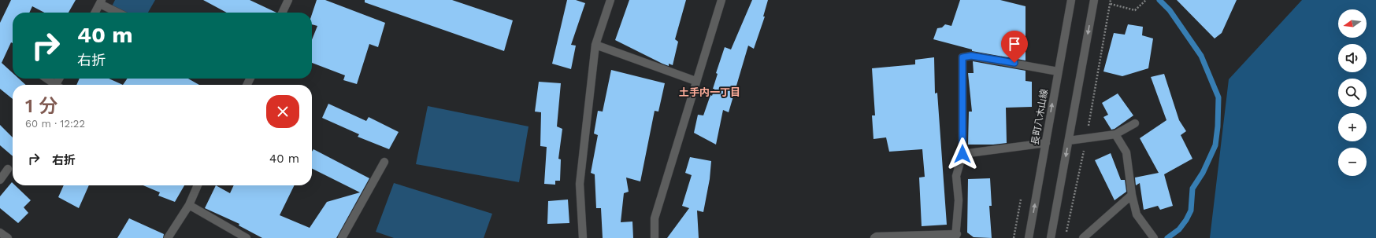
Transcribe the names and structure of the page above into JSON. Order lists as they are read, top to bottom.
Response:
{
  "streets": {
    "street": ["長町八木山線"]
  },
  "districts": ["土手内一丁目"],
  "north": "left",
  "page": {
    "map_buttons": ["+", "−"],
    "turn": ["40 m", "右折"],
    "heading": ["1 分", "60 m · 12:22"],
    "list": [
      {
        "name": "右折",
        "value": "40 m"
      }
    ]
  }
}
